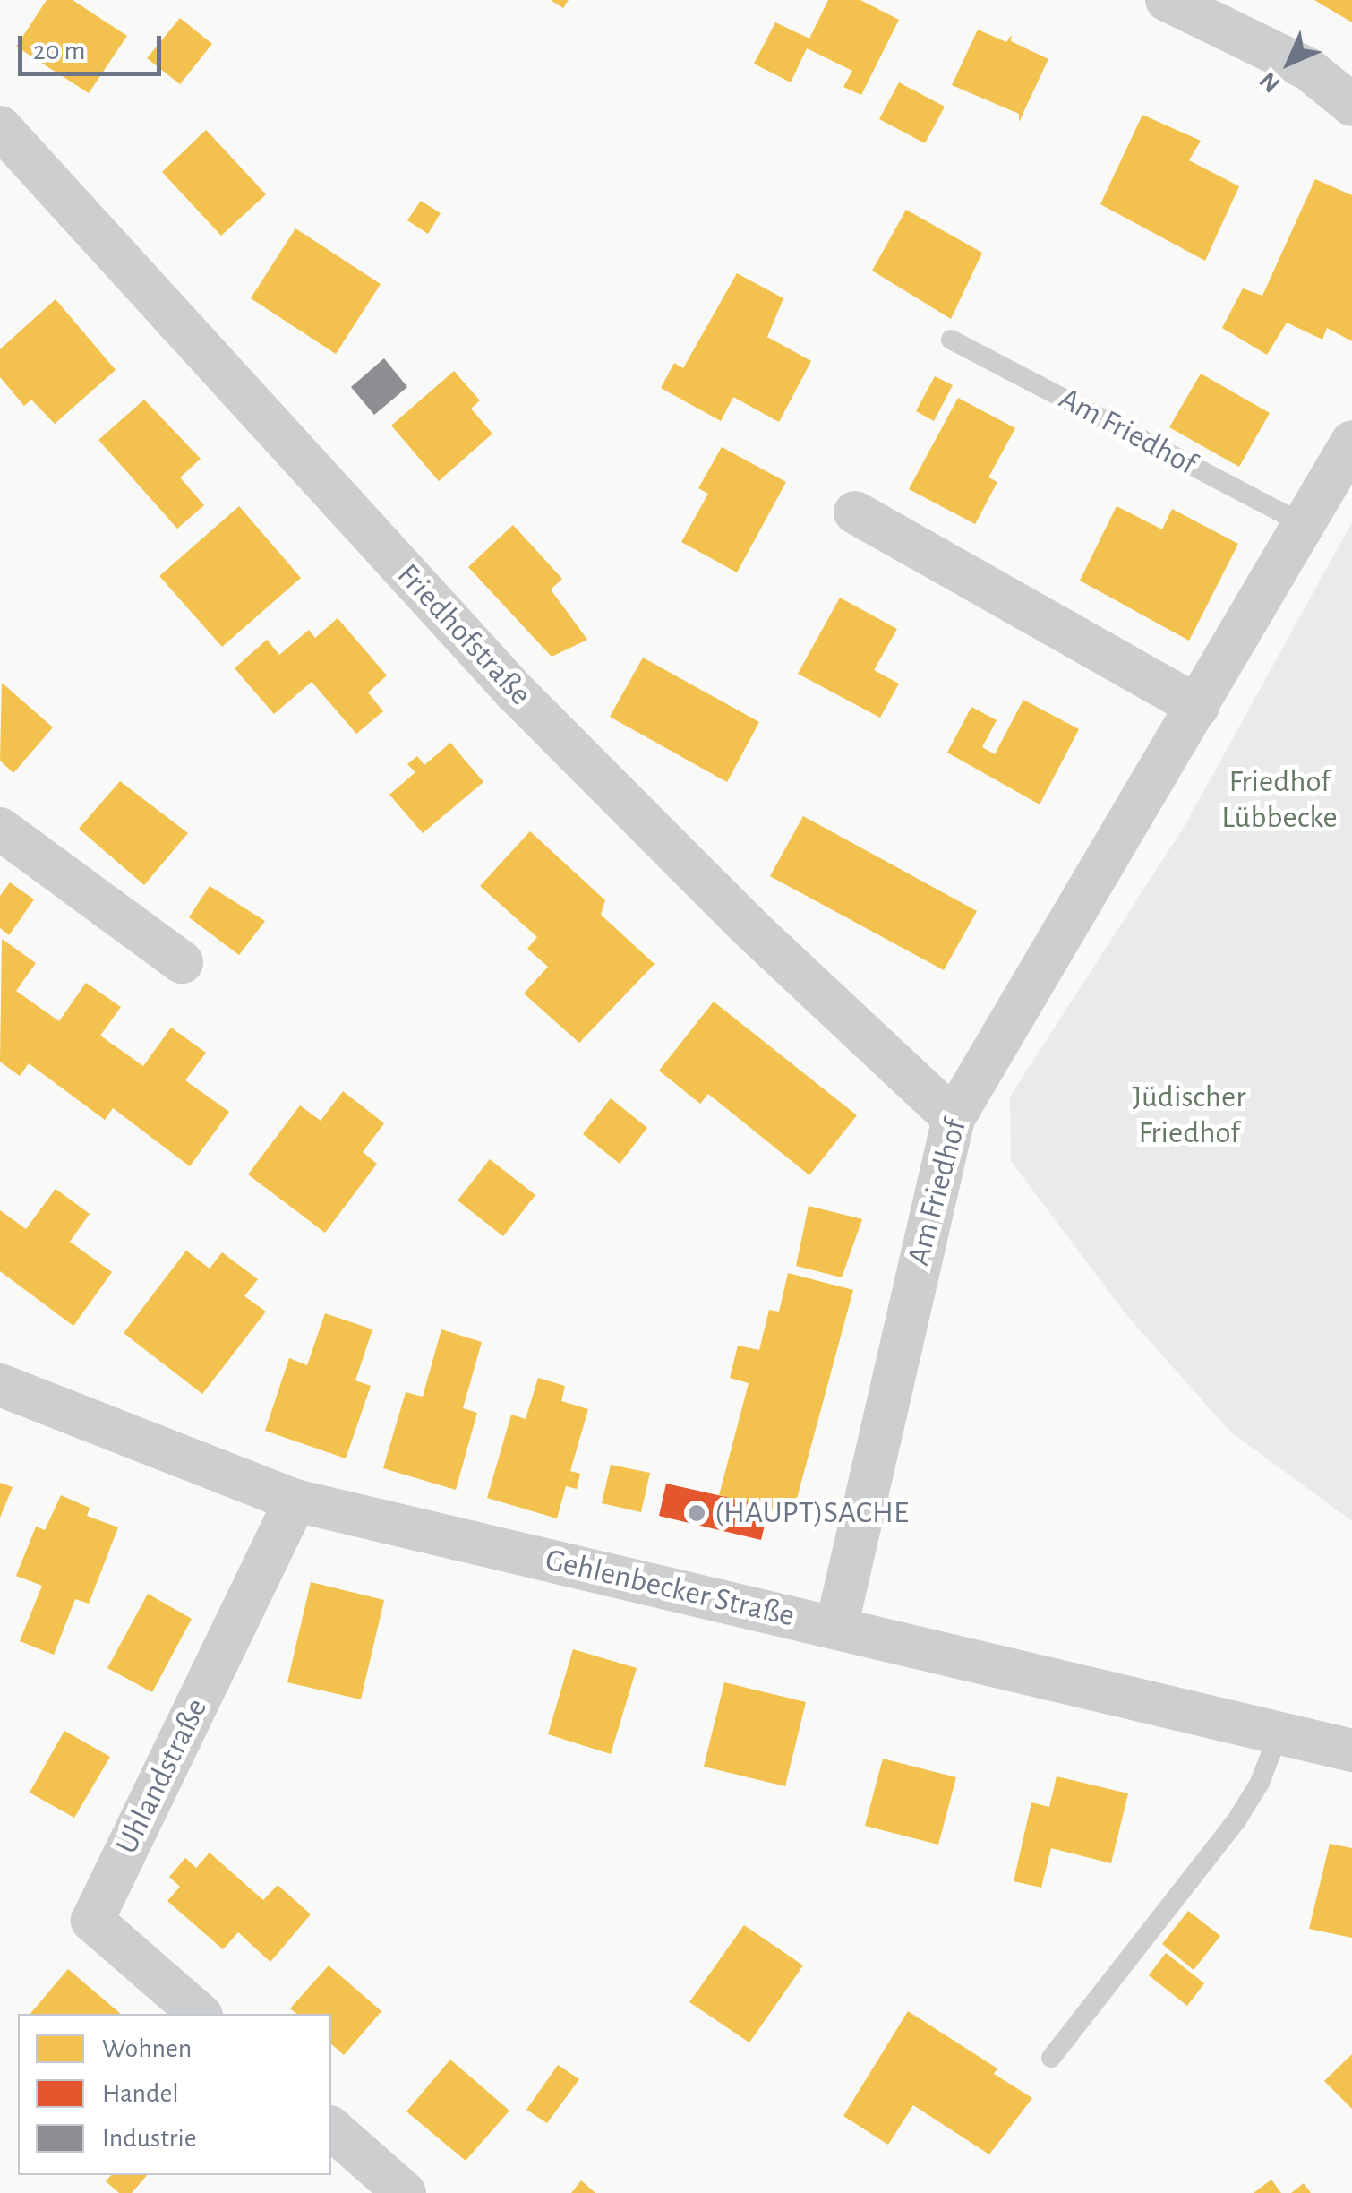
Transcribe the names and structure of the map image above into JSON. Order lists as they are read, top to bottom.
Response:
{
  "streets": {
    "street": [
      "Am Friedhof",
      "Friedhofstraße",
      "Gehlenbecker Straße",
      "Uhlandstraße"
    ]
  },
  "crossings": [
    ["Am Friedhof", "Friedhofstraße"],
    ["Am Friedhof", "Gehlenbecker Straße"],
    ["Gehlenbecker Straße", "Uhlandstraße"]
  ],
  "parks": ["Friedhof Lübbecke", "Jüdischer Friedhof"],
  "places": ["(HAUPT)SACHE"],
  "legend": ["Wohnen", "Handel", "Industrie"],
  "scale_bar": "20 m",
  "north": "bottom left"
}
